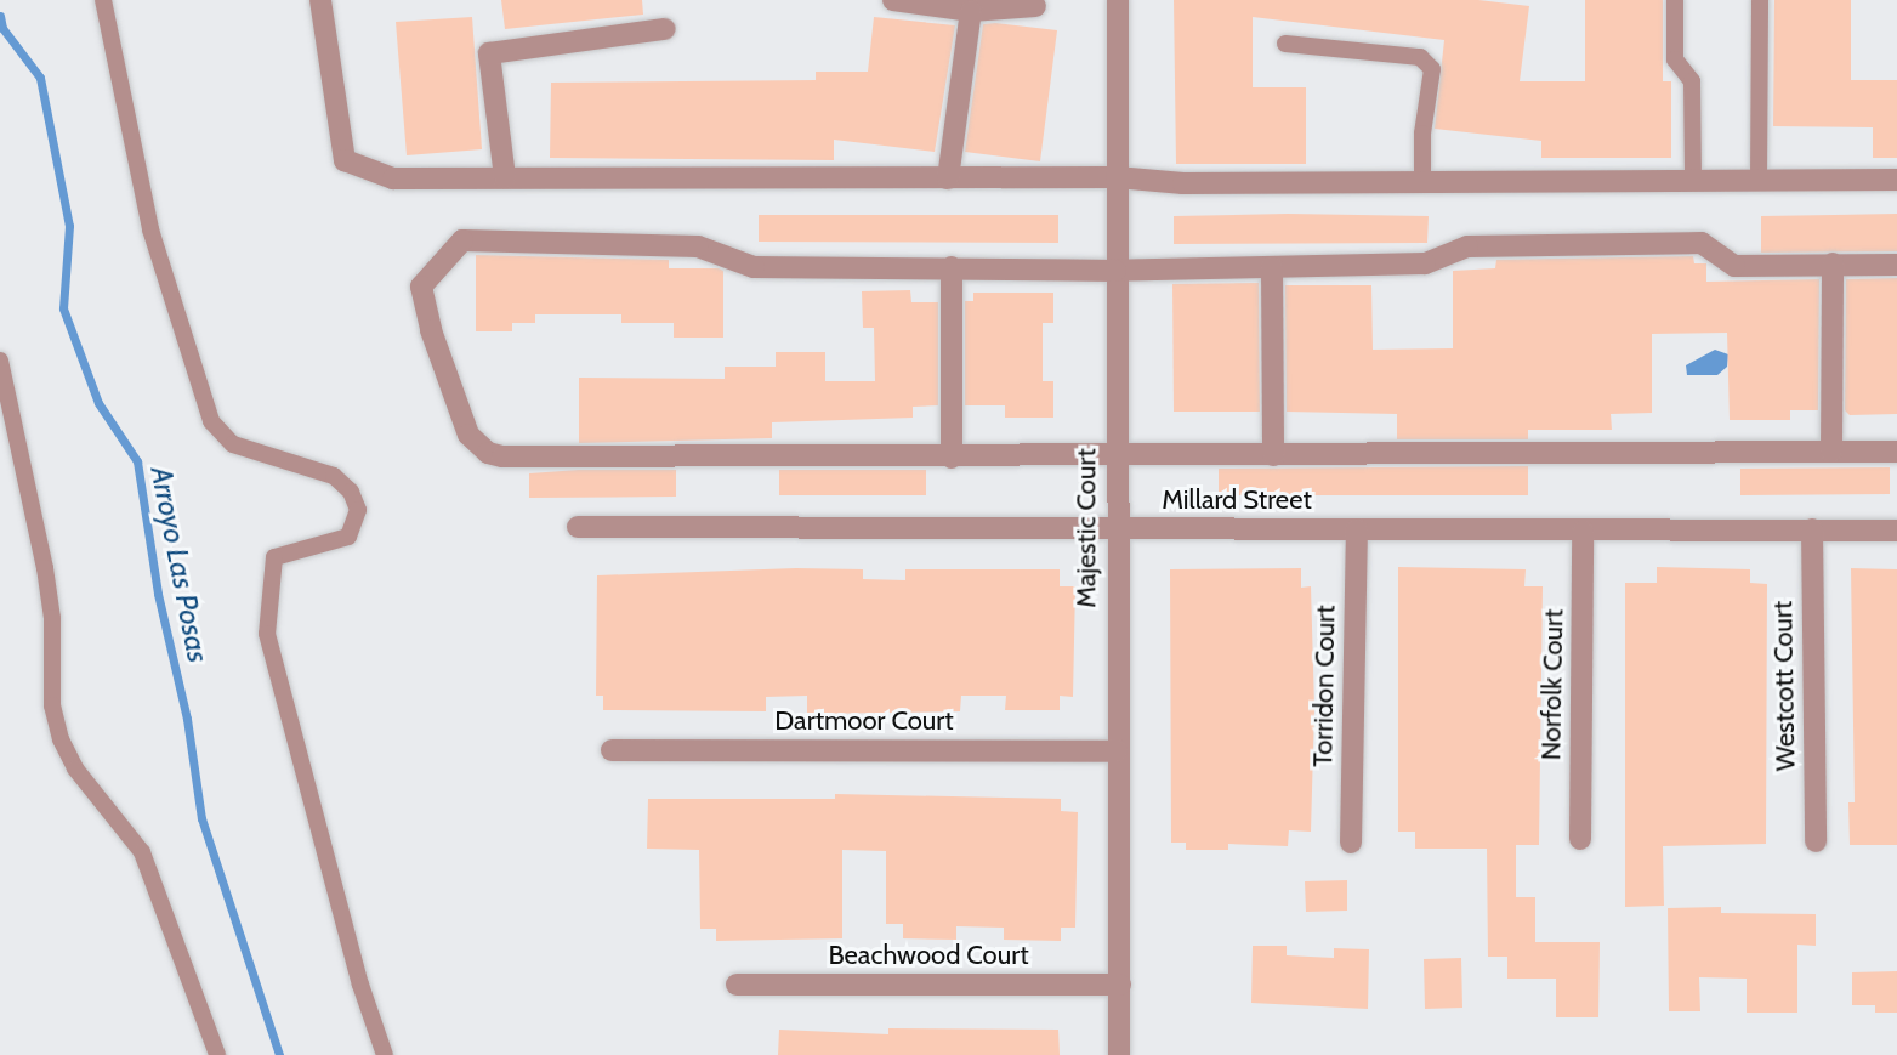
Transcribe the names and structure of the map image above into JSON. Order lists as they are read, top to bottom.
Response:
{
  "streets": {
    "street": [
      "Millard Street",
      "Majestic Court",
      "Norfolk Court",
      "Torridon Court",
      "Westcott Court",
      "Dartmoor Court",
      "Beachwood Court"
    ]
  },
  "crossings": [
    ["Millard Street", "Majestic Court"],
    ["Millard Street", "Norfolk Court"],
    ["Millard Street", "Torridon Court"],
    ["Millard Street", "Westcott Court"],
    ["Majestic Court", "Dartmoor Court"],
    ["Majestic Court", "Beachwood Court"]
  ],
  "water": ["Arroyo Las Posas"]
}
